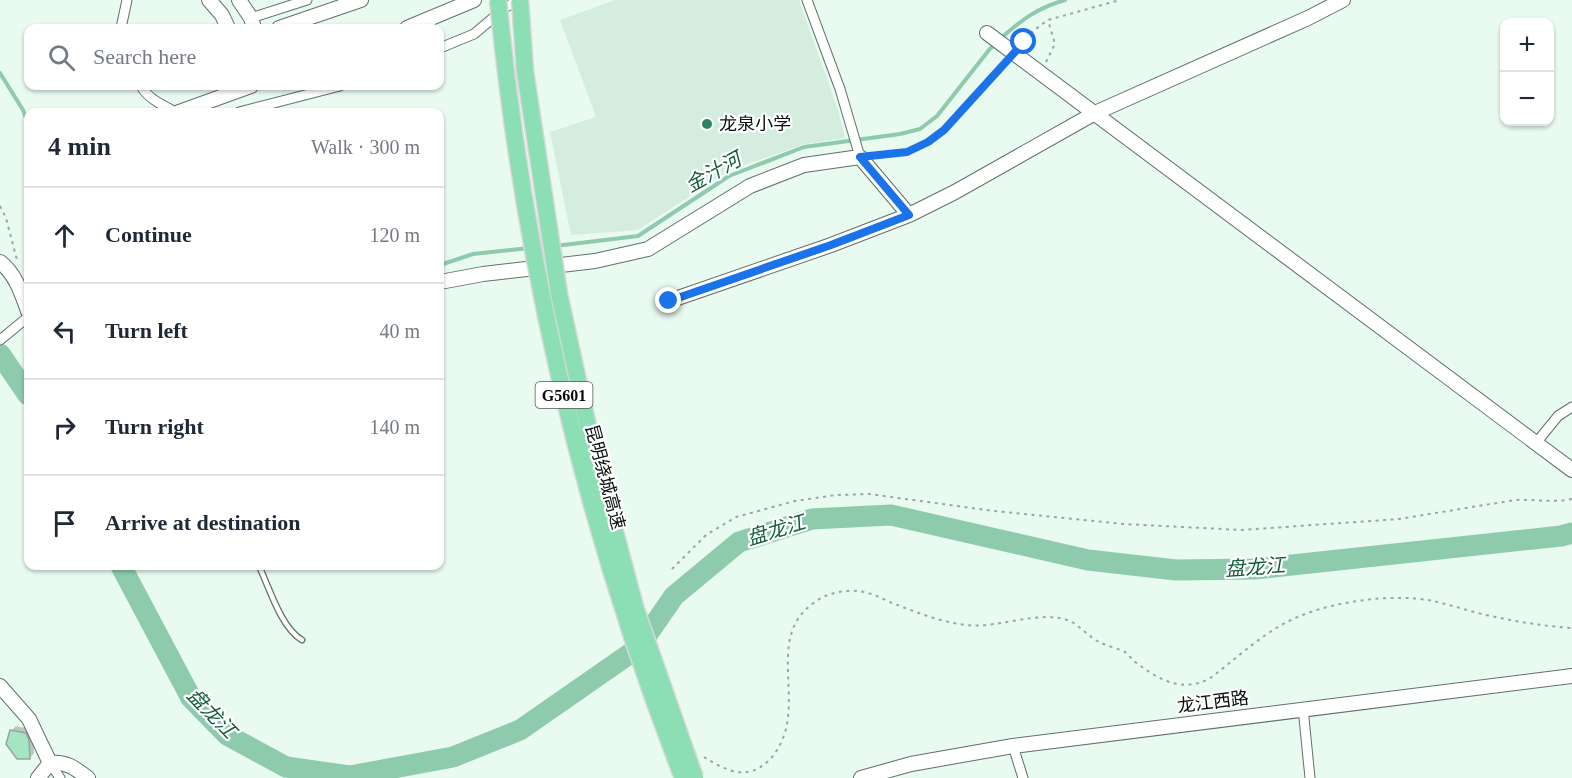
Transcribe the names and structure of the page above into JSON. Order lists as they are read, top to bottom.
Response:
{
  "streets": {
    "highway": ["G5601", "昆明绕城高速"],
    "street": ["龙江西路"]
  },
  "water": ["金汁河", "盘龙江"],
  "places": ["龙泉小学"],
  "page": {
    "map_buttons": ["+", "−"],
    "search": "Search here",
    "heading": ["4 min", "Walk · 300 m"],
    "list": [
      ["Continue", "120 m"],
      ["Turn left", "40 m"],
      ["Turn right", "140 m"],
      "Arrive at destination"
    ]
  }
}
